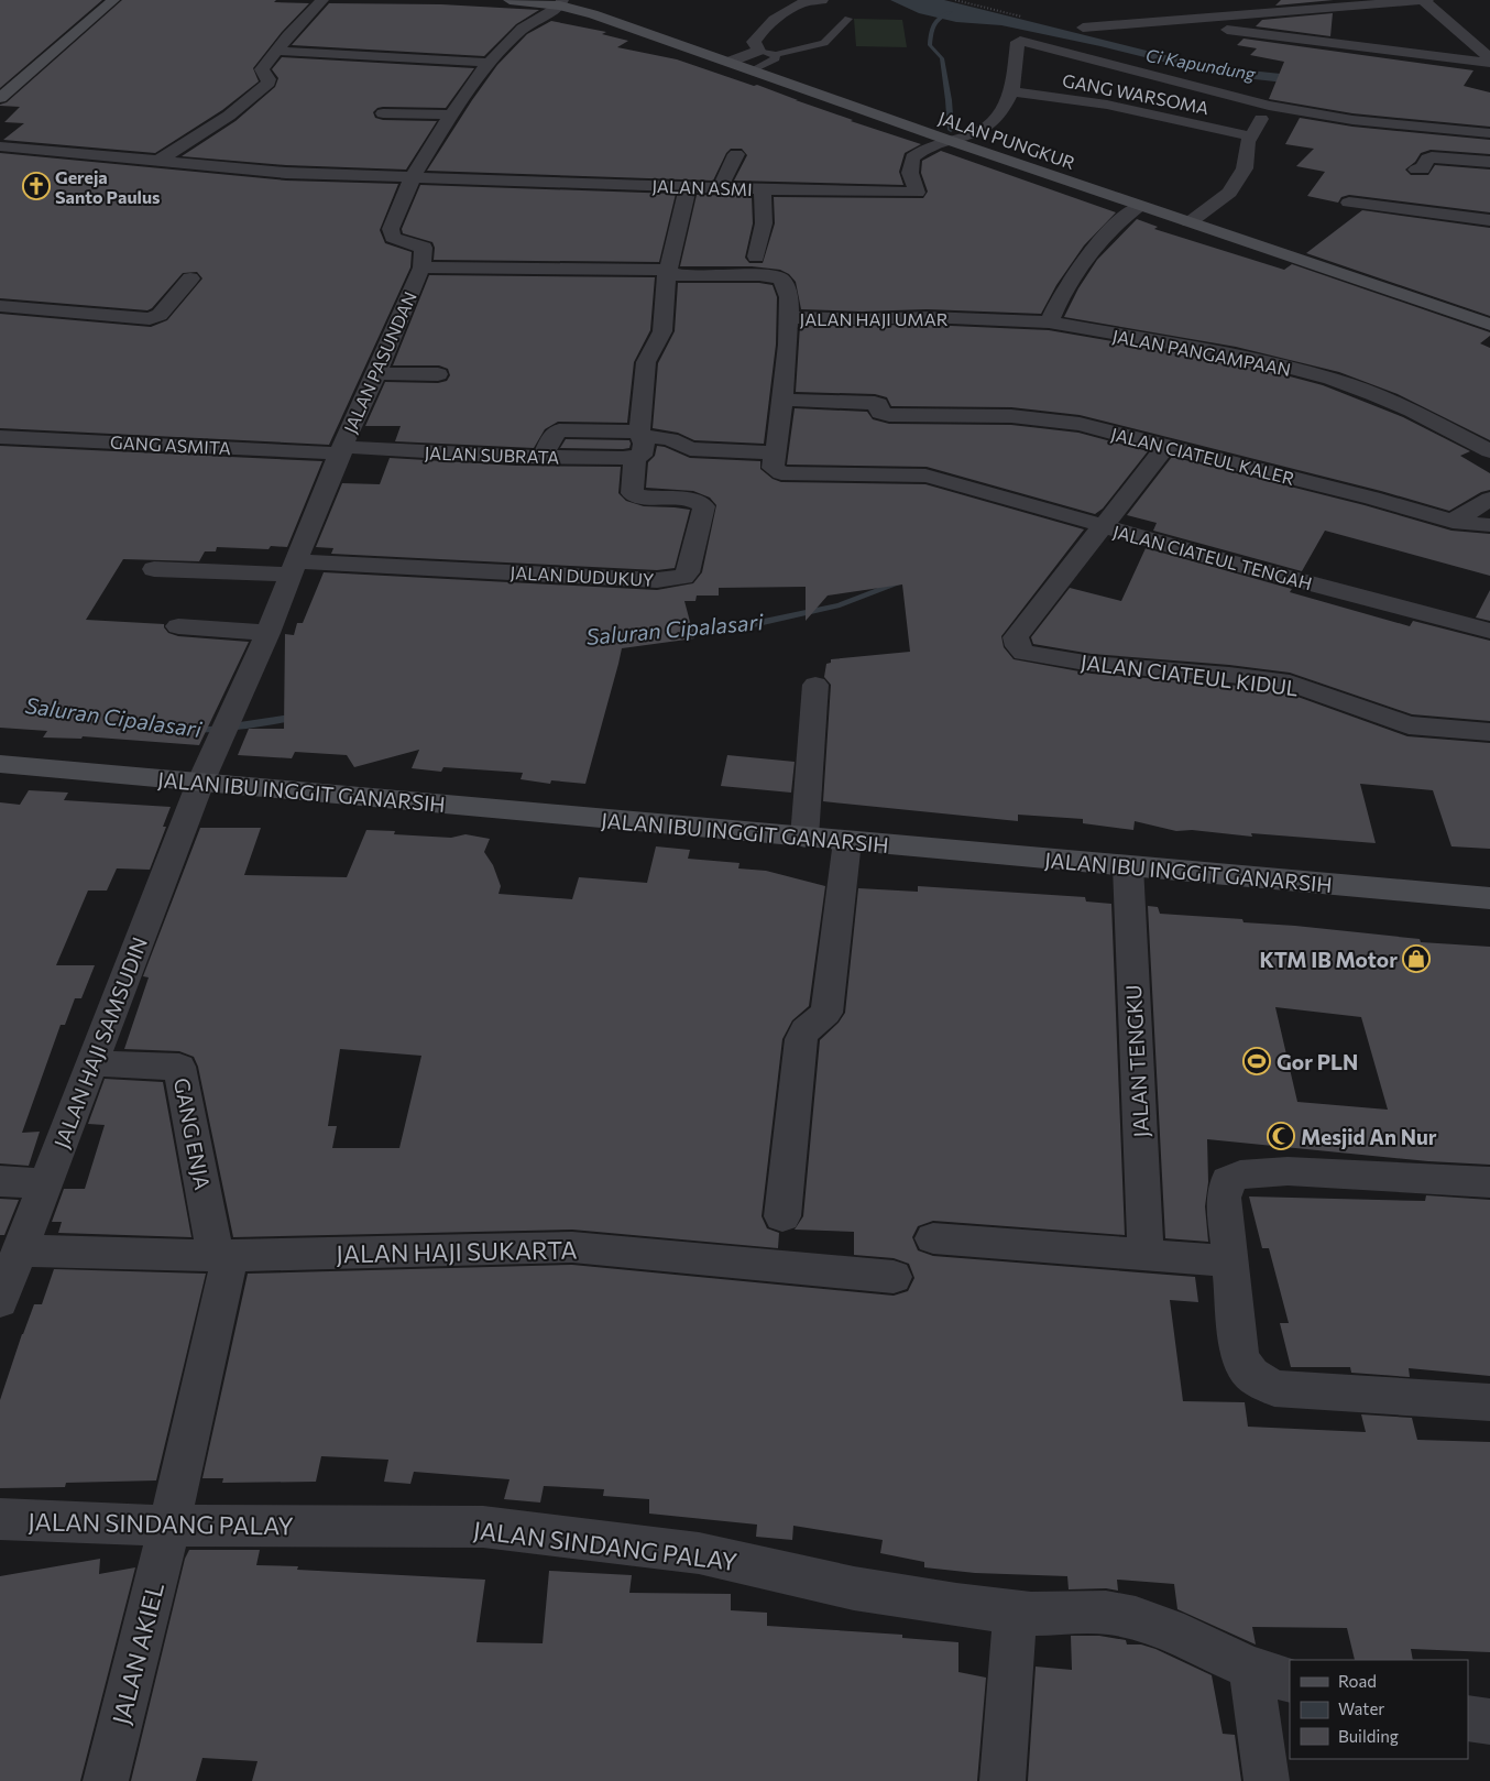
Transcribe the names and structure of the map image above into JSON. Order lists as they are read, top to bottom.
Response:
{
  "streets": {
    "main road": ["JALAN PUNGKUR", "JALAN IBU INGGIT GANARSIH"],
    "street": [
      "GANG WARSOMA",
      "JALAN ASMI",
      "JALAN HAJI UMAR",
      "JALAN PANGAMPAAN",
      "JALAN PASUNDAN",
      "GANG ASMITA",
      "JALAN SUBRATA",
      "JALAN CIATEUL KALER",
      "JALAN CIATEUL TENGAH",
      "JALAN DUDUKUY",
      "JALAN CIATEUL KIDUL",
      "JALAN HAJI SAMSUDIN",
      "JALAN TENGKU",
      "GANG ENJA",
      "JALAN HAJI SUKARTA",
      "JALAN SINDANG PALAY",
      "JALAN AKIEL"
    ]
  },
  "crossings": [
    ["JALAN PUNGKUR", "JALAN ASMI"],
    ["JALAN PUNGKUR", "JALAN PASUNDAN"],
    ["JALAN ASMI", "JALAN PASUNDAN"],
    ["JALAN HAJI UMAR", "JALAN PANGAMPAAN"],
    ["JALAN PASUNDAN", "GANG ASMITA"],
    ["JALAN PASUNDAN", "JALAN SUBRATA"],
    ["JALAN PASUNDAN", "JALAN DUDUKUY"],
    ["JALAN PASUNDAN", "JALAN IBU INGGIT GANARSIH"],
    ["JALAN PASUNDAN", "JALAN HAJI SAMSUDIN"],
    ["GANG ASMITA", "JALAN SUBRATA"],
    ["JALAN SUBRATA", "JALAN CIATEUL TENGAH"],
    ["JALAN SUBRATA", "JALAN DUDUKUY"],
    ["JALAN CIATEUL TENGAH", "JALAN CIATEUL KIDUL"],
    ["JALAN IBU INGGIT GANARSIH", "JALAN HAJI SAMSUDIN"],
    ["JALAN IBU INGGIT GANARSIH", "JALAN TENGKU"],
    ["JALAN HAJI SAMSUDIN", "GANG ENJA"],
    ["JALAN HAJI SAMSUDIN", "JALAN HAJI SUKARTA"],
    ["GANG ENJA", "JALAN HAJI SUKARTA"],
    ["GANG ENJA", "JALAN AKIEL"],
    ["JALAN HAJI SUKARTA", "JALAN AKIEL"],
    ["JALAN SINDANG PALAY", "JALAN AKIEL"]
  ],
  "water": ["Ci Kapundung", "Saluran Cipalasari"],
  "places": {
    "church": ["Gereja Santo Paulus"],
    "shop": ["KTM IB Motor"],
    "sports": ["Gor PLN"],
    "mosque": ["Mesjid An Nur"]
  },
  "legend": ["Road", "Water", "Building"]
}
